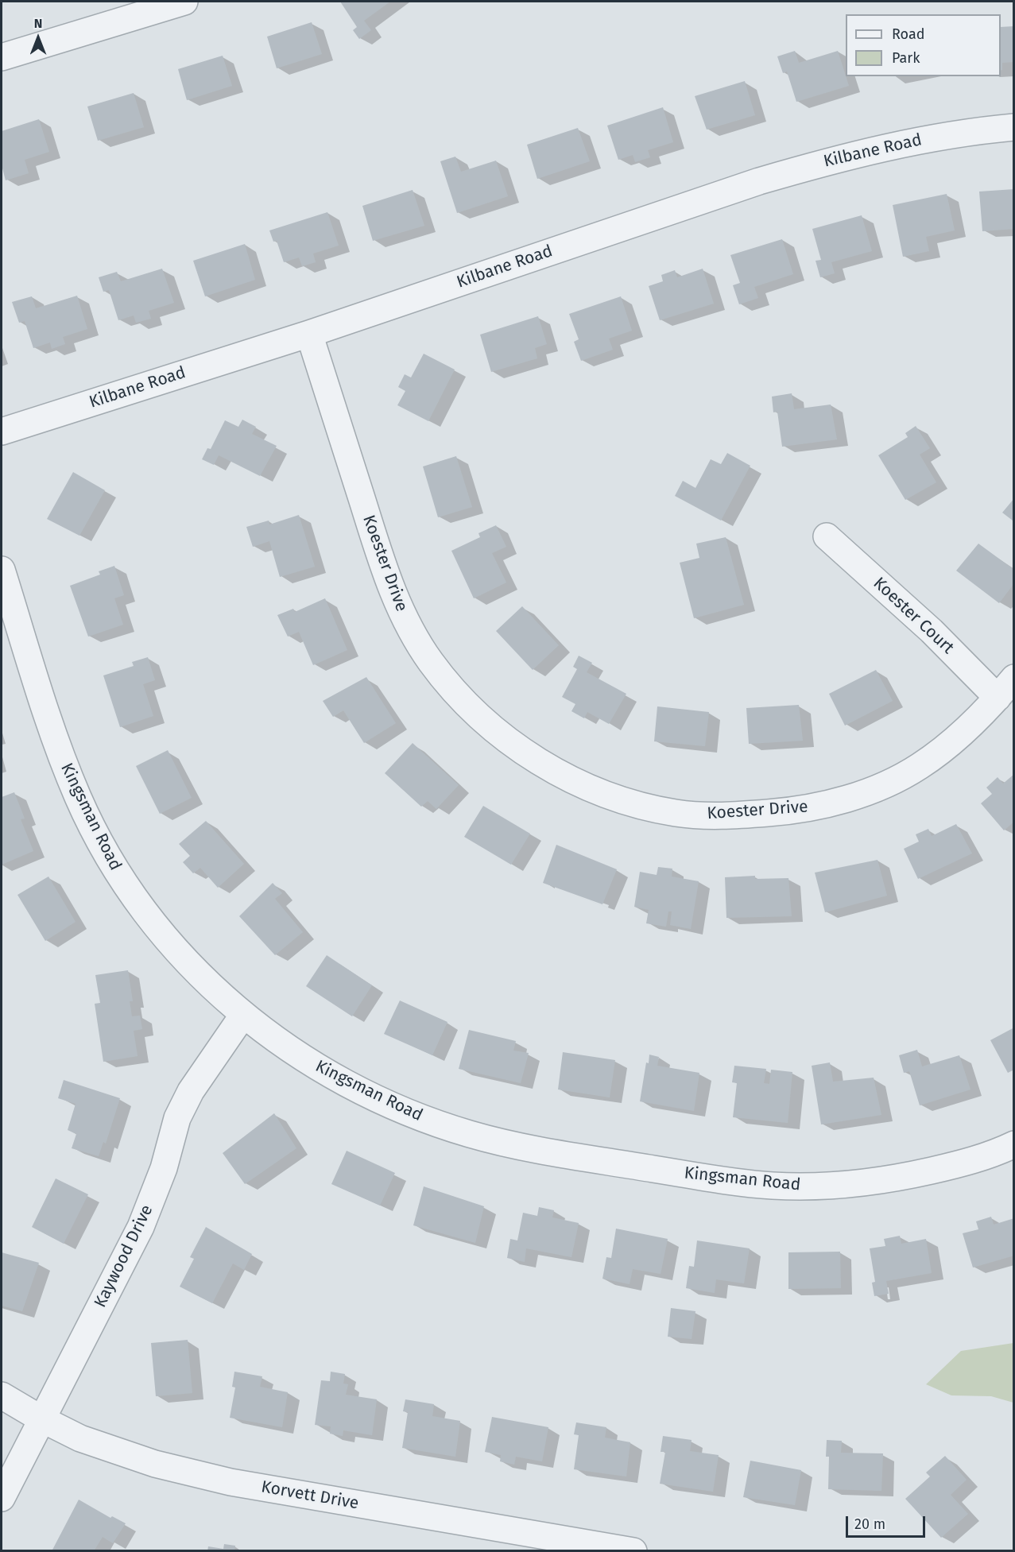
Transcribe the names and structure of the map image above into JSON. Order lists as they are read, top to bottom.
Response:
{
  "streets": {
    "street": [
      "Kilbane Road",
      "Koester Drive",
      "Koester Court",
      "Kingsman Road",
      "Kaywood Drive",
      "Korvett Drive"
    ]
  },
  "crossings": [
    ["Kilbane Road", "Koester Drive"],
    ["Koester Drive", "Koester Court"],
    ["Kingsman Road", "Kaywood Drive"],
    ["Kaywood Drive", "Korvett Drive"]
  ],
  "legend": ["Road", "Park"],
  "scale_bar": "20 m",
  "north": "top"
}
